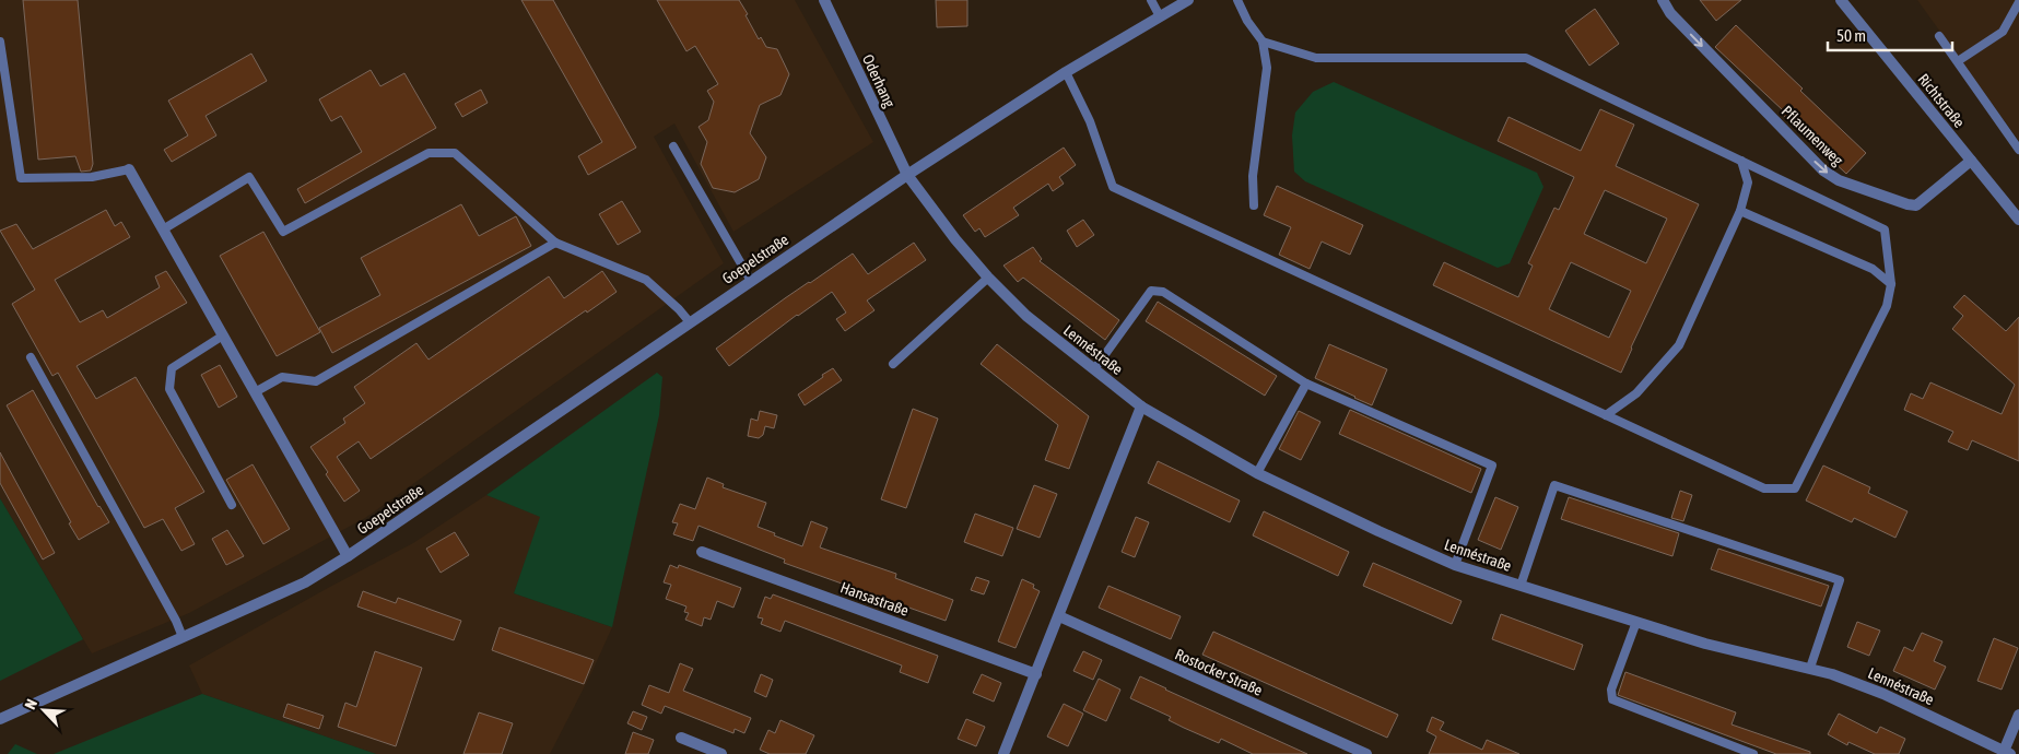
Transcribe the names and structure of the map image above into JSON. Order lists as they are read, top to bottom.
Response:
{
  "streets": {
    "street": [
      "Oderhang",
      "Richtstraße",
      "Pflaumenweg",
      "Goepelstraße",
      "Lennéstraße",
      "Hansastraße",
      "Rostocker Straße"
    ]
  },
  "crossings": [
    ["Oderhang", "Goepelstraße"],
    ["Oderhang", "Lennéstraße"],
    ["Richtstraße", "Pflaumenweg"],
    ["Goepelstraße", "Lennéstraße"]
  ],
  "one_way": ["Pflaumenweg"],
  "scale_bar": "50 m",
  "north": "top left"
}
